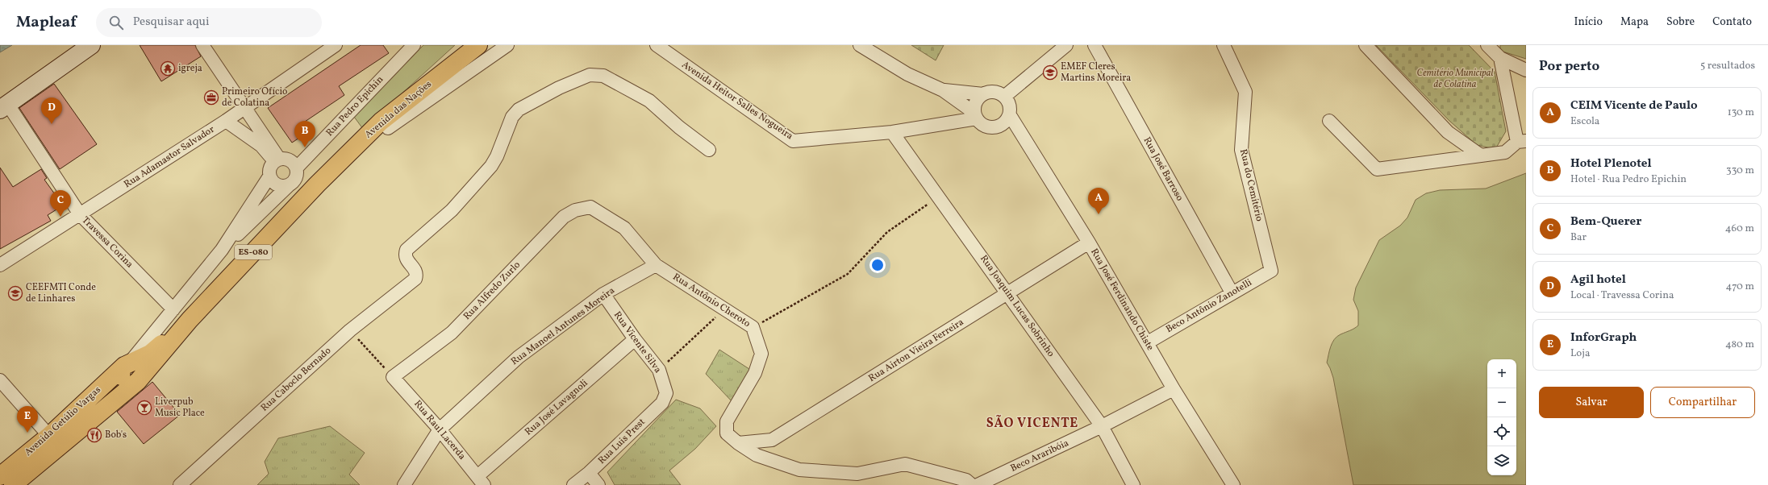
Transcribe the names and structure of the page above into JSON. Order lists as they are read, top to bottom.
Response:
{
  "streets": {
    "main road": ["Avenida das Nações", "ES-080", "Avenida Getúlio Vargas"],
    "street": [
      "Avenida Heitor Salles Nogueira",
      "Rua Pedro Epichin",
      "Rua Adamastor Salvador",
      "Rua José Barroso",
      "Rua do Cemitério",
      "Travessa Corina",
      "Rua Alfredo Zurlo",
      "Rua José Ferdinando Chiste",
      "Rua Antônio Cheroto",
      "Rua Joaquim Lucas Sobrinho",
      "Beco Antônio Zanotelli",
      "Rua Manoel Antunes Moreira",
      "Rua Vicente Silva",
      "Rua Airton Vieira Ferreira",
      "Rua Caboclo Bernado",
      "Rua José Lavagnoli",
      "Rua Raul Lacerda",
      "Rua Luis Prest",
      "Beco Araribóia"
    ]
  },
  "crossings": [
    ["Avenida Heitor Salles Nogueira", "Rua José Ferdinando Chiste"],
    ["Avenida Heitor Salles Nogueira", "Rua Joaquim Lucas Sobrinho"],
    ["Rua Pedro Epichin", "Avenida Getúlio Vargas"],
    ["Avenida das Nações", "Avenida Getúlio Vargas"],
    ["Rua Adamastor Salvador", "Travessa Corina"],
    ["Rua José Barroso", "Beco Antônio Zanotelli"],
    ["Rua do Cemitério", "Beco Antônio Zanotelli"],
    ["Travessa Corina", "Avenida Getúlio Vargas"],
    ["Rua Alfredo Zurlo", "Rua Antônio Cheroto"],
    ["Rua Alfredo Zurlo", "Rua Raul Lacerda"],
    ["Rua José Ferdinando Chiste", "Beco Antônio Zanotelli"],
    ["Rua José Ferdinando Chiste", "Rua Airton Vieira Ferreira"],
    ["Rua José Ferdinando Chiste", "Beco Araribóia"],
    ["Rua Antônio Cheroto", "Rua Manoel Antunes Moreira"],
    ["Rua Antônio Cheroto", "Rua Airton Vieira Ferreira"],
    ["Rua Joaquim Lucas Sobrinho", "Rua Airton Vieira Ferreira"],
    ["Rua Joaquim Lucas Sobrinho", "Beco Araribóia"],
    ["Rua Manoel Antunes Moreira", "Rua Vicente Silva"],
    ["Rua Manoel Antunes Moreira", "Rua Raul Lacerda"],
    ["Rua Vicente Silva", "Rua José Lavagnoli"],
    ["Rua Vicente Silva", "Rua Luis Prest"],
    ["Rua José Lavagnoli", "Rua Raul Lacerda"]
  ],
  "districts": ["SÃO VICENTE"],
  "parks": ["Cemitério Municipal de Colatina"],
  "places": {
    "temple": ["igreja"],
    "school or university": ["EMEF Cleres Martins Moreira", "CEEFMTI Conde de Linhares"],
    "office": ["Primeiro Ofício de Colatina"],
    "bar": ["Liverpub Music Place"],
    "restaurant": ["Bob's"]
  },
  "page": {
    "header": "Mapleaf",
    "search": "Pesquisar aqui",
    "nav": [
      "Início",
      "Mapa",
      "Sobre",
      "Contato"
    ],
    "heading": ["Por perto", "5 resultados"],
    "list": [
      {
        "mark": "A",
        "name": "CEIM Vicente de Paulo",
        "note": "Escola",
        "value": "130 m"
      },
      {
        "mark": "B",
        "name": "Hotel Plenotel",
        "note": "Hotel · Rua Pedro Epichin",
        "value": "330 m"
      },
      {
        "mark": "C",
        "name": "Bem-Querer",
        "note": "Bar",
        "value": "460 m"
      },
      {
        "mark": "D",
        "name": "Agil hotel",
        "note": "Local · Travessa Corina",
        "value": "470 m"
      },
      {
        "mark": "E",
        "name": "InforGraph",
        "note": "Loja",
        "value": "480 m"
      }
    ],
    "pins": [
      "D",
      "B",
      "A",
      "C",
      "E"
    ],
    "map_buttons": ["+", "−"],
    "buttons": ["Salvar", "Compartilhar"]
  }
}
